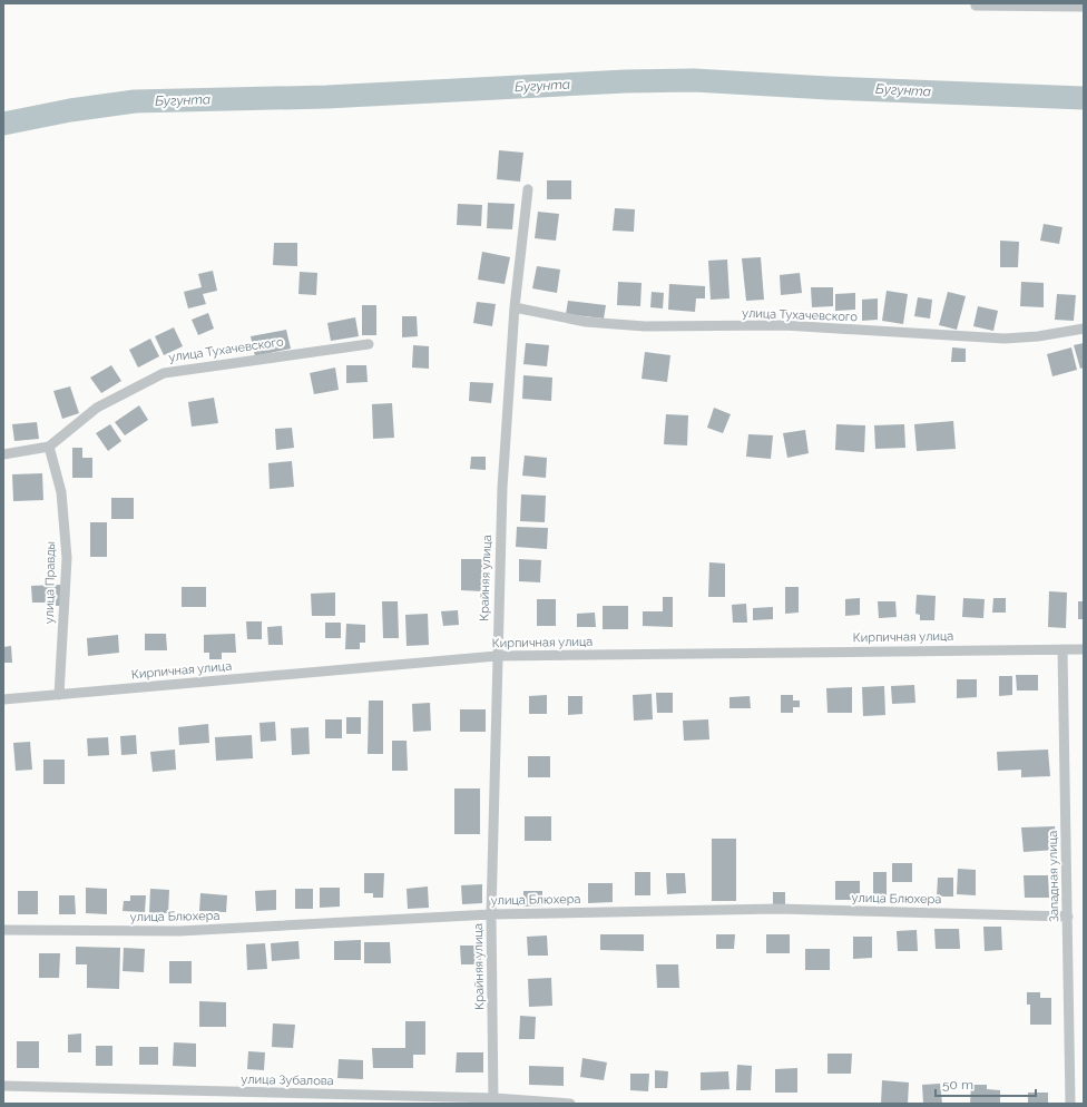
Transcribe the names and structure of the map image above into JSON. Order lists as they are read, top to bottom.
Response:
{
  "streets": {
    "street": [
      "улица Тухачевского",
      "Крайняя улица",
      "улица Правды",
      "Кирпичная улица",
      "Западная улица",
      "улица Блюхера",
      "улица Зубалова"
    ]
  },
  "crossings": [
    ["улица Тухачевского", "Крайняя улица"],
    ["улица Тухачевского", "улица Правды"],
    ["Крайняя улица", "Кирпичная улица"],
    ["Крайняя улица", "улица Блюхера"],
    ["Крайняя улица", "улица Зубалова"],
    ["улица Правды", "Кирпичная улица"],
    ["Кирпичная улица", "Западная улица"],
    ["Западная улица", "улица Блюхера"]
  ],
  "water": ["Бугунта"],
  "scale_bar": "50 m"
}
